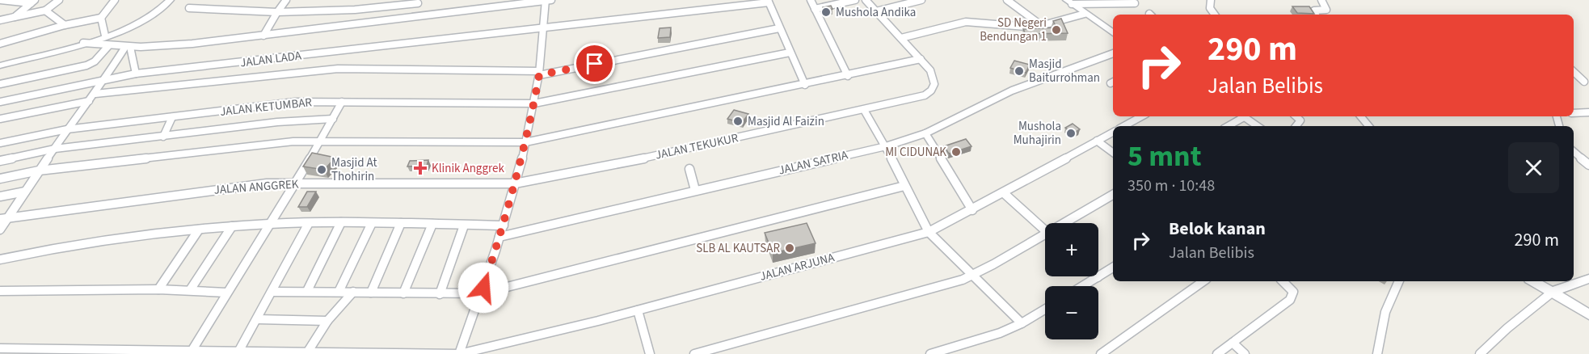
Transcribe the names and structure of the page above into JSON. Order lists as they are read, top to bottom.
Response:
{
  "streets": {
    "street": [
      "JALAN LADA",
      "JALAN KETUMBAR",
      "JALAN TEKUKUR",
      "JALAN SATRIA",
      "JALAN ANGGREK",
      "JALAN ARJUNA"
    ]
  },
  "crossings": [
    ["JALAN TEKUKUR", "JALAN ANGGREK"]
  ],
  "places": {
    "other": [
      "Mushola Andika",
      "SD Negeri Bendungan 1",
      "Masjid Baiturrohman",
      "Masjid Al Faizin",
      "Mushola Muhajirin",
      "MI CIDUNAK",
      "Masjid At Thohirin",
      "SLB AL KAUTSAR"
    ],
    "health": ["Klinik Anggrek"]
  },
  "page": {
    "turn": ["290 m", "Jalan Belibis"],
    "heading": ["5 mnt", "350 m · 10:48"],
    "list": [
      {
        "name": "Belok kanan",
        "note": "Jalan Belibis",
        "value": "290 m"
      }
    ],
    "map_buttons": ["+", "−"]
  }
}
